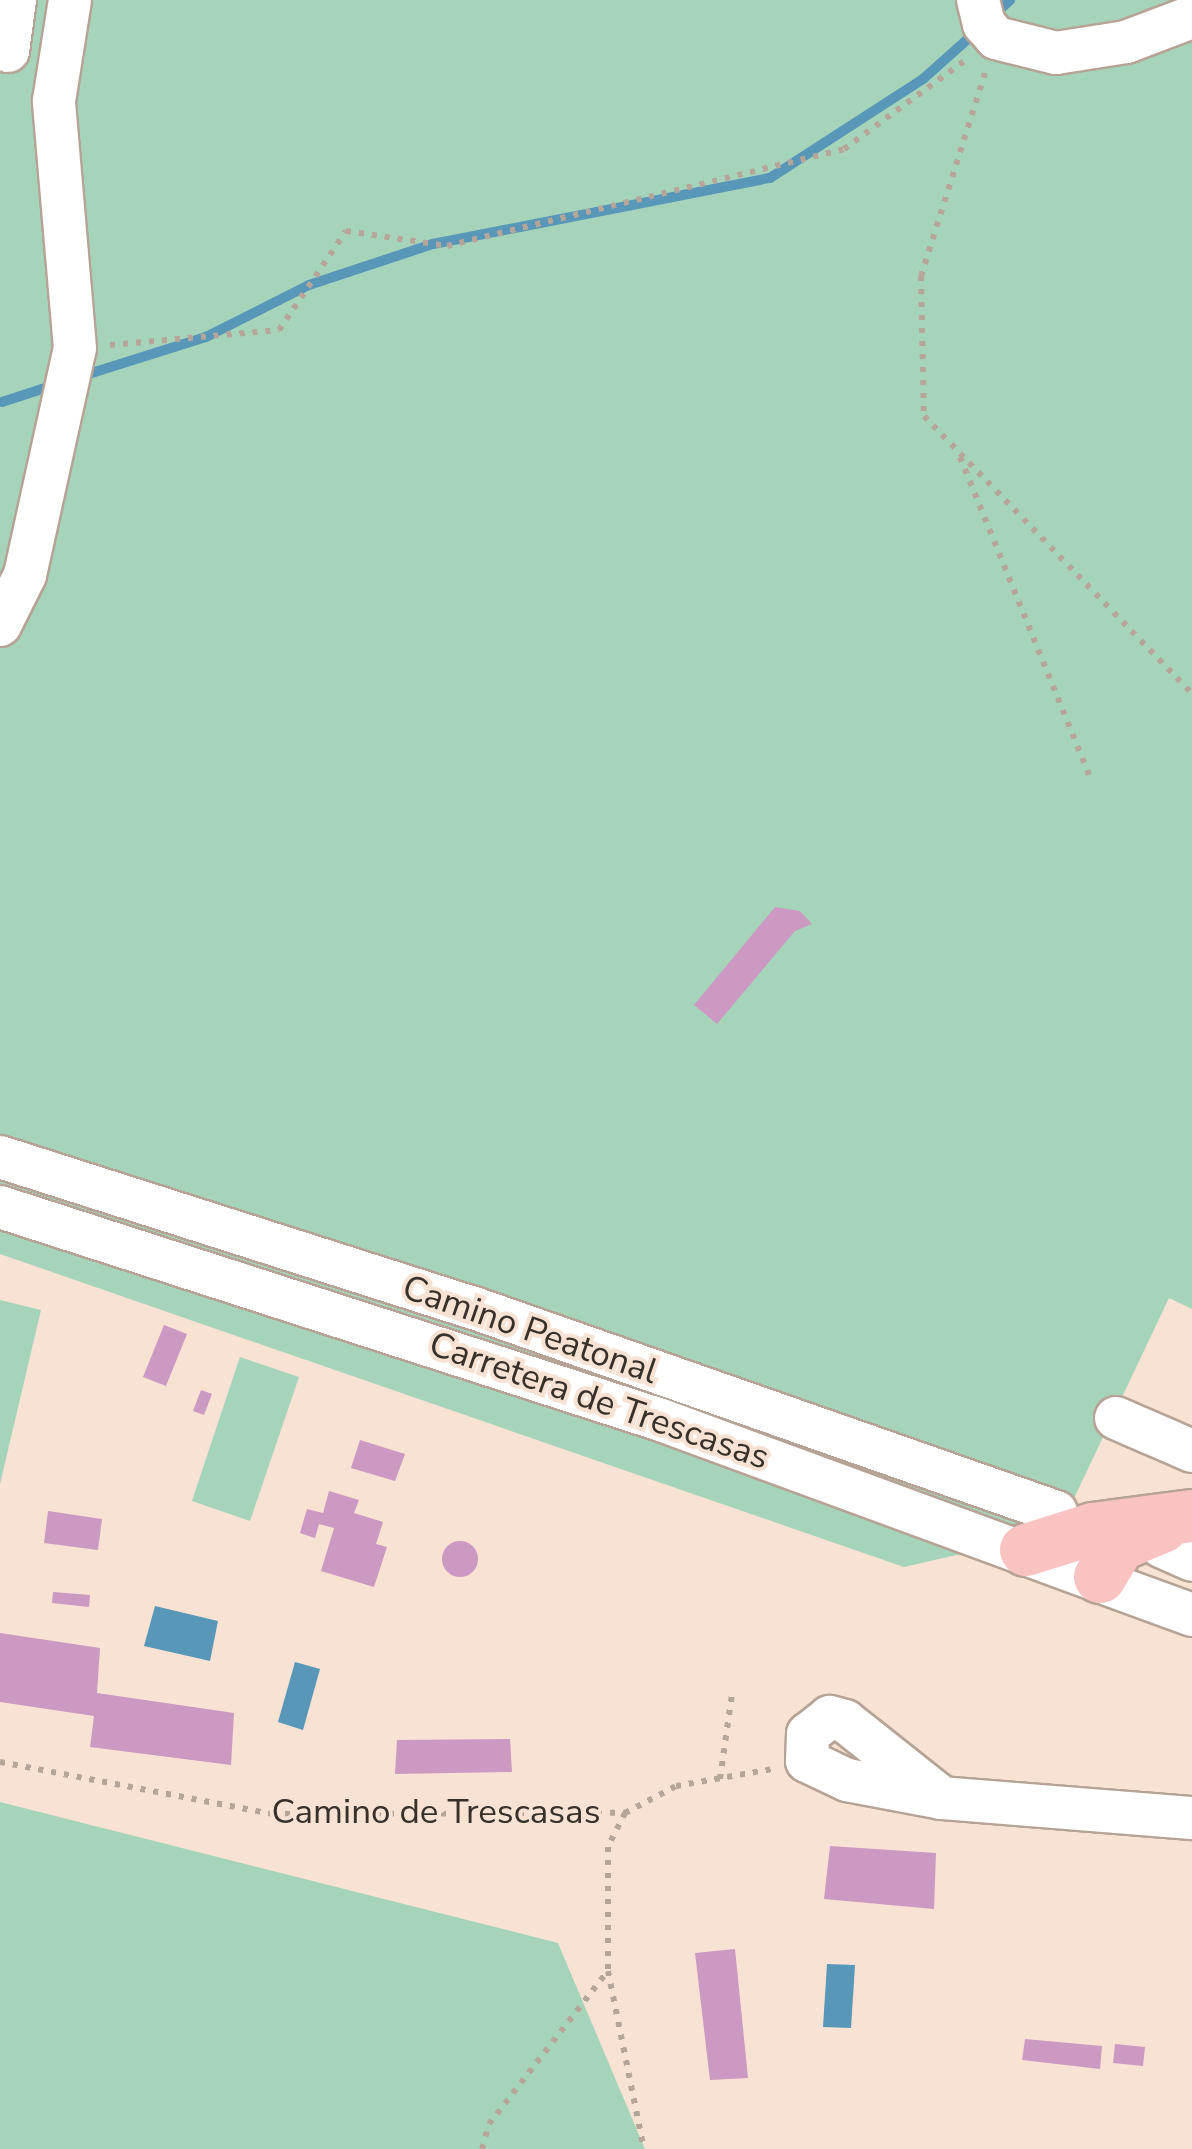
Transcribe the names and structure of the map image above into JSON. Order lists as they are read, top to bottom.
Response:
{
  "streets": {
    "street": ["Camino Peatonal", "Carretera de Trescasas"],
    "path": ["Camino de Trescasas"]
  },
  "crossings": [
    ["Camino Peatonal", "Carretera de Trescasas"]
  ]
}
